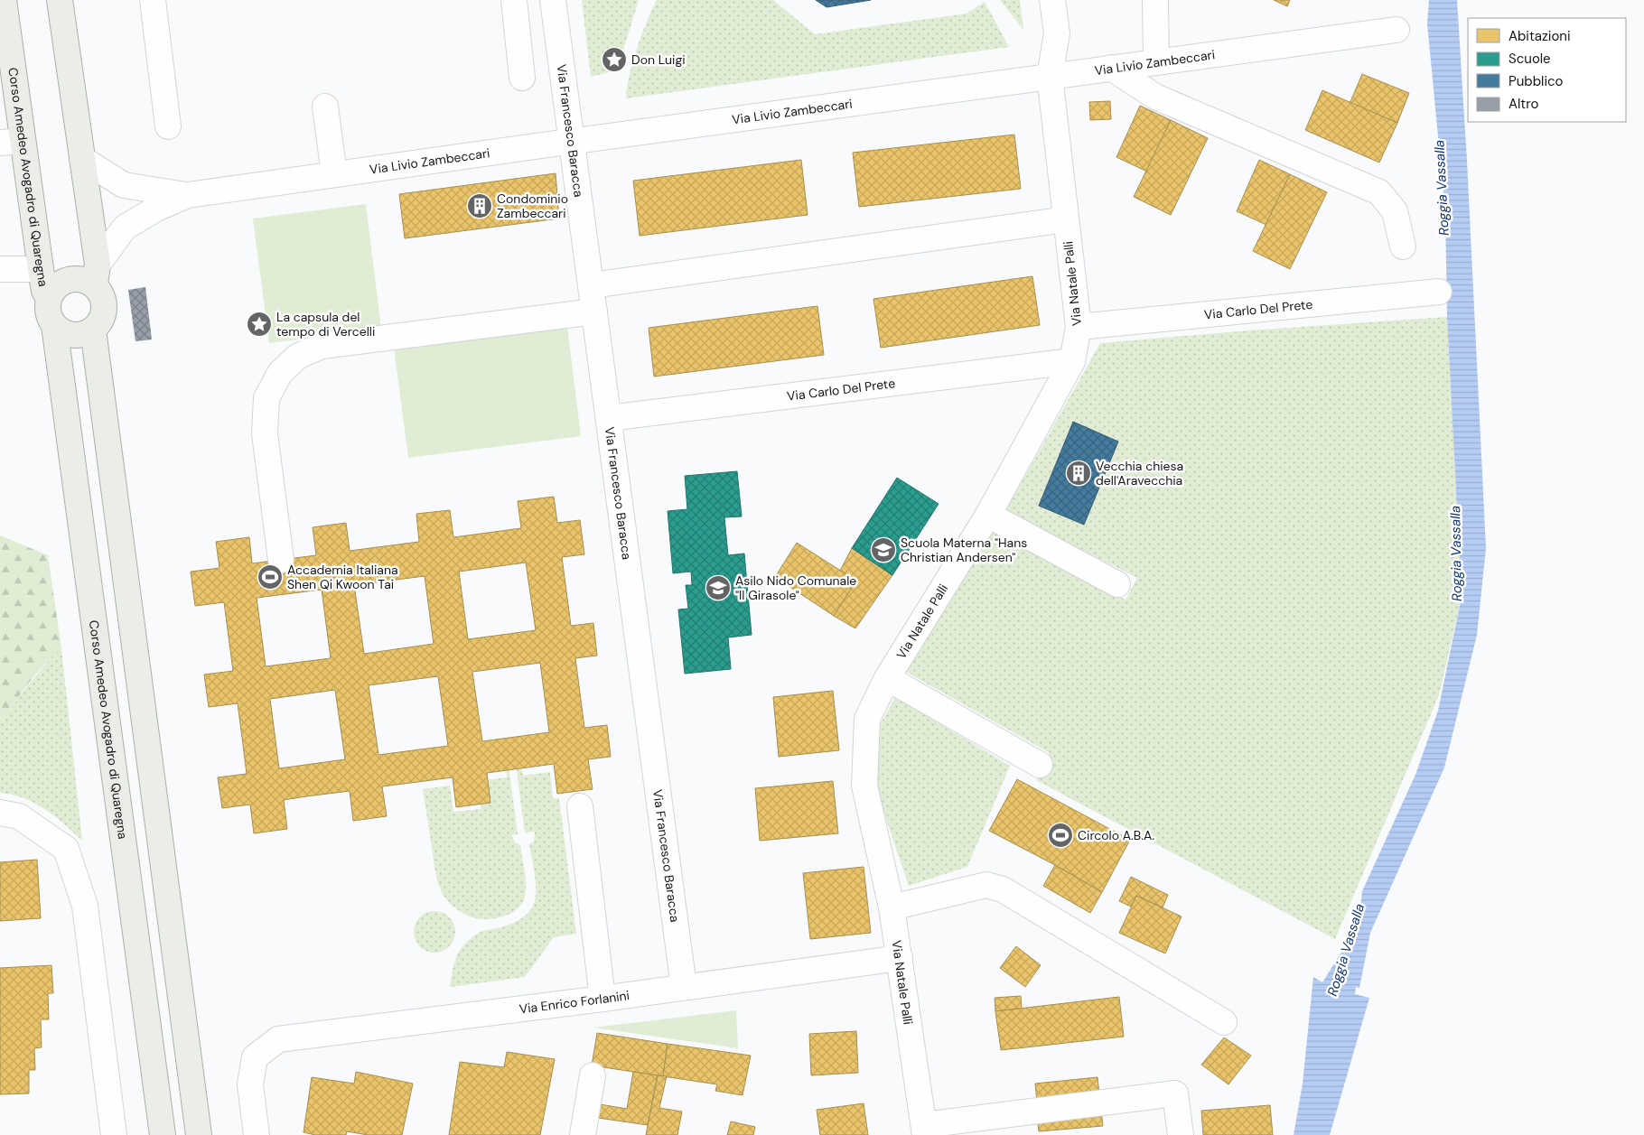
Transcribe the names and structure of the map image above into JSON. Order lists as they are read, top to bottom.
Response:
{
  "streets": {
    "main road": ["Corso Amedeo Avogadro di Quaregna"],
    "street": [
      "Via Livio Zambeccari",
      "Via Francesco Baracca",
      "Via Natale Palli",
      "Via Carlo Del Prete",
      "Via Enrico Forlanini"
    ]
  },
  "crossings": [
    ["Via Livio Zambeccari", "Via Francesco Baracca"],
    ["Via Livio Zambeccari", "Corso Amedeo Avogadro di Quaregna"],
    ["Via Livio Zambeccari", "Via Natale Palli"],
    ["Via Francesco Baracca", "Via Carlo Del Prete"],
    ["Via Francesco Baracca", "Via Enrico Forlanini"],
    ["Via Natale Palli", "Via Carlo Del Prete"],
    ["Via Natale Palli", "Via Enrico Forlanini"]
  ],
  "water": ["Roggia Vassalla"],
  "places": {
    "place": ["Don Luigi", "La capsula del tempo di Vercelli"],
    "building": ["Condominio Zambeccari", "Vecchia chiesa dell'Aravecchia"],
    "school or university": ["Scuola Materna \"Hans Christian Andersen\"", "Asilo Nido Comunale \"Il Girasole\""],
    "sports": ["Accademia Italiana Shen Qi Kwoon Tai", "Circolo A.B.A."]
  },
  "legend": [
    "Abitazioni",
    "Scuole",
    "Pubblico",
    "Altro"
  ]
}
